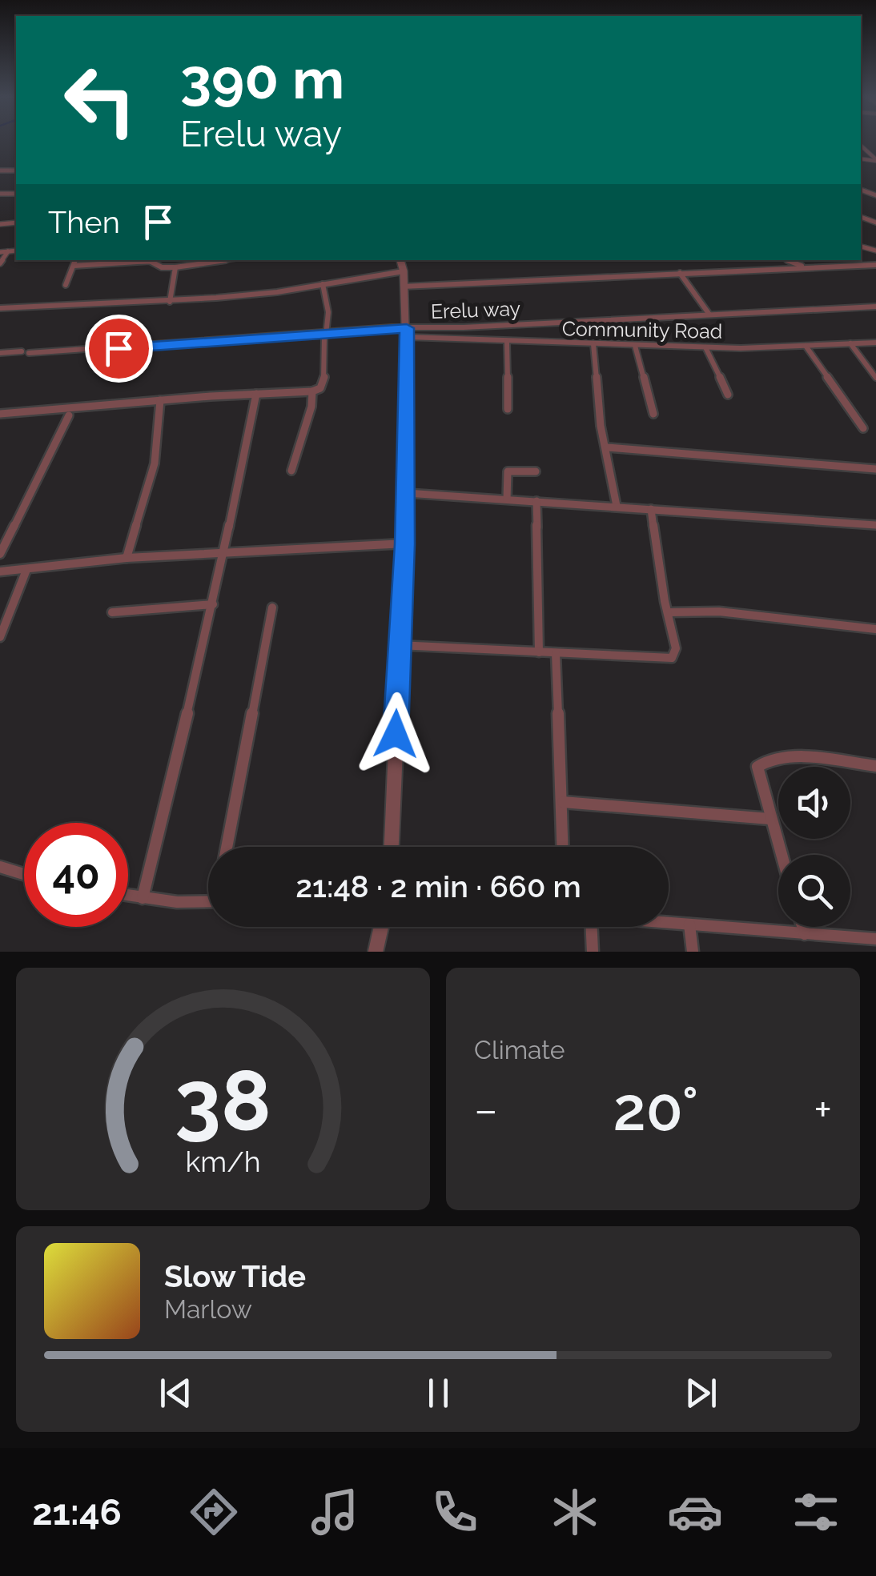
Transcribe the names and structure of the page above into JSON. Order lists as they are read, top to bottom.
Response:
{
  "streets": {
    "street": ["Erelu way", "Community Road"]
  },
  "crossings": [
    ["Erelu way", "Community Road"]
  ],
  "page": {
    "turn": ["390 m", "Erelu way"],
    "then": "Then",
    "limit": "40",
    "trip": "21:48 · 2 min · 660 m",
    "tile": "Climate",
    "heat": ["−", "20°", "+"],
    "song": ["Slow Tide", "Marlow"],
    "tabs": "21:46",
    "gauge": ["38", "km/h"]
  }
}
